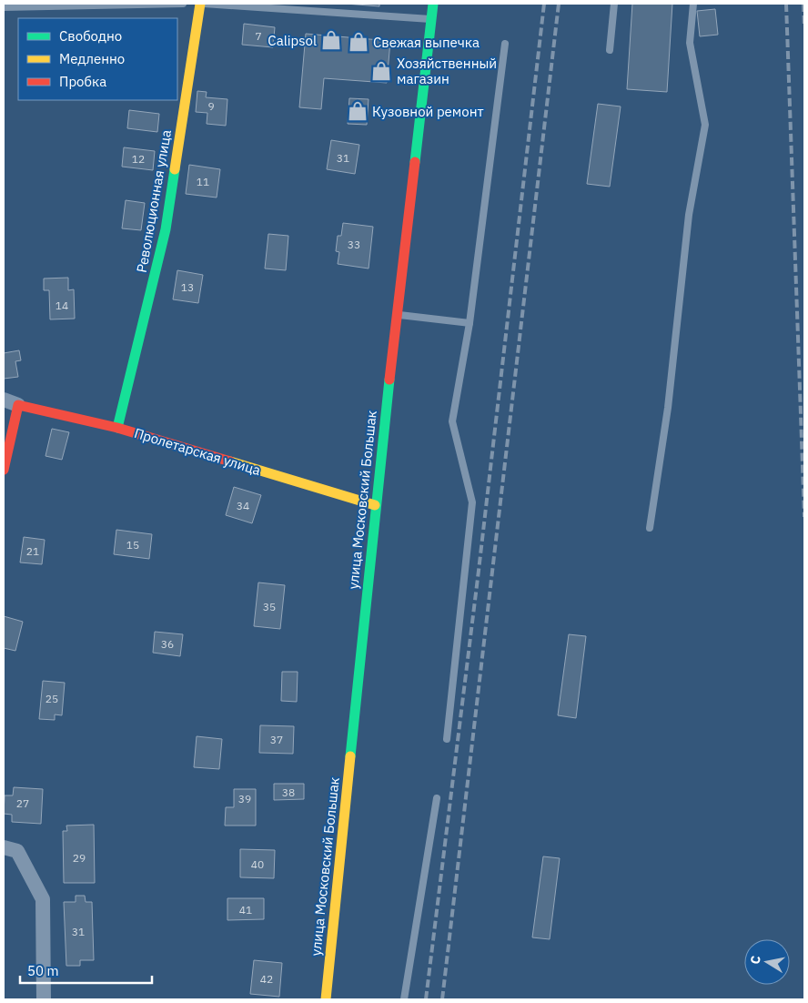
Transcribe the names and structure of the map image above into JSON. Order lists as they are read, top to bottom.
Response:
{
  "streets": {
    "street": ["Революционная улица", "Пролетарская улица", "улица Московский Большак"]
  },
  "crossings": [
    ["Революционная улица", "Пролетарская улица"],
    ["Пролетарская улица", "улица Московский Большак"]
  ],
  "places": {
    "shop": [
      "Сalipsol",
      "Свежая выпечка",
      "Хозяйственный магазин",
      "Кузовной ремонт"
    ]
  },
  "house_numbers": [
    "7",
    "9",
    "31",
    "12",
    "11",
    "33",
    "13",
    "14",
    "34",
    "15",
    "21",
    "35",
    "36",
    "25",
    "37",
    "38",
    "39",
    "27",
    "29",
    "40",
    "41",
    "31",
    "42"
  ],
  "legend": ["Свободно", "Медленно", "Пробка"],
  "scale_bar": "50 m",
  "north": "left"
}
